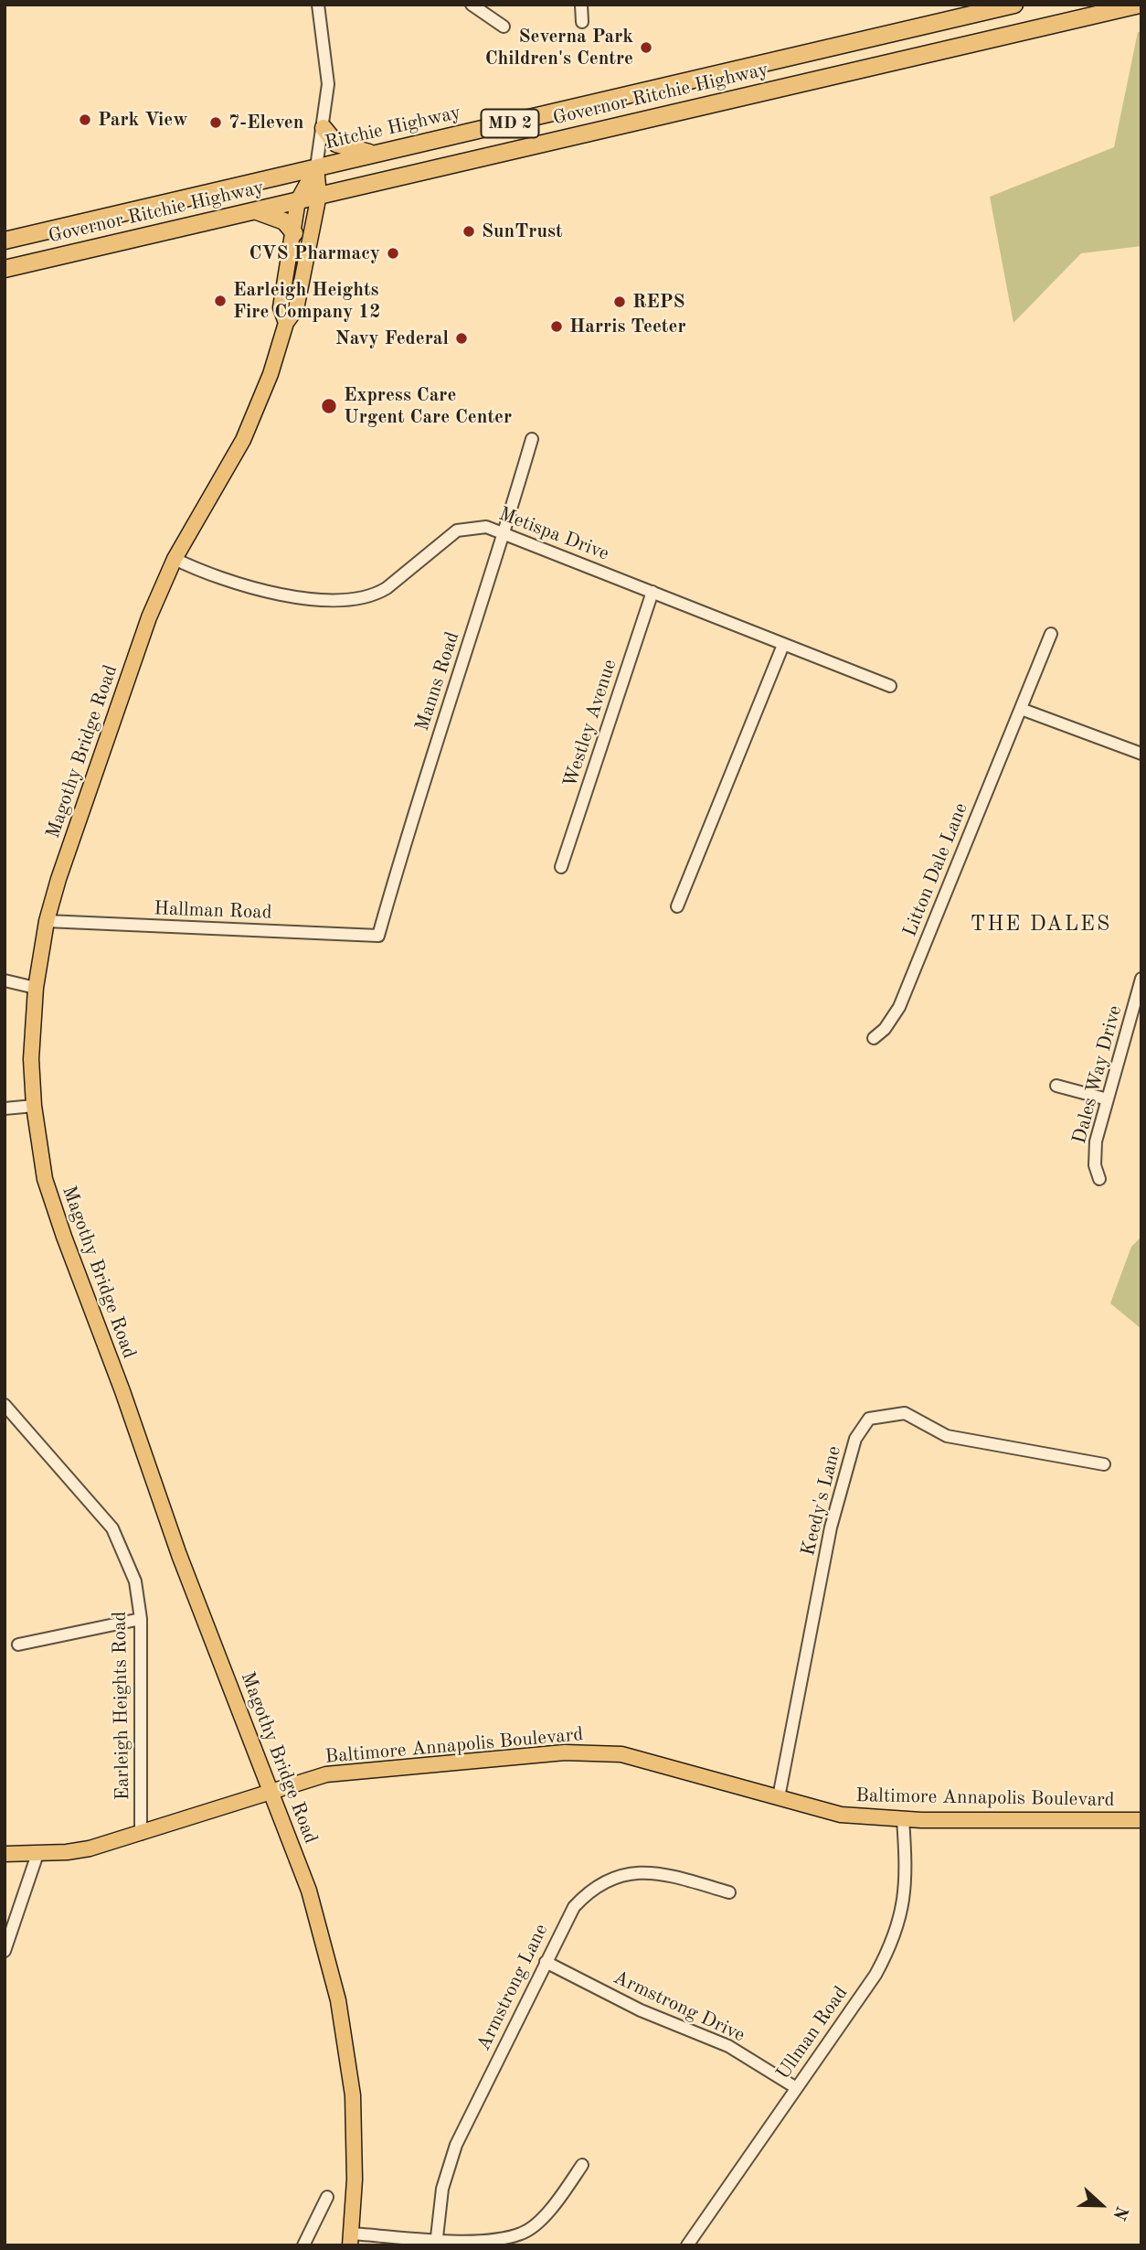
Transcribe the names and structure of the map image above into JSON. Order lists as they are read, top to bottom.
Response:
{
  "streets": {
    "highway": ["Governor Ritchie Highway", "MD 2", "Ritchie Highway"],
    "main road": ["Magothy Bridge Road", "Baltimore Annapolis Boulevard"],
    "street": [
      "Metispa Drive",
      "Manns Road",
      "Westley Avenue",
      "Litton Dale Lane",
      "Hallman Road",
      "Dales Way Drive",
      "Keedy's Lane",
      "Earleigh Heights Road",
      "Armstrong Lane",
      "Armstrong Drive",
      "Ullman Road"
    ]
  },
  "crossings": [
    ["Governor Ritchie Highway", "Magothy Bridge Road"],
    ["Ritchie Highway", "Magothy Bridge Road"],
    ["Metispa Drive", "Manns Road"],
    ["Metispa Drive", "Westley Avenue"],
    ["Metispa Drive", "Magothy Bridge Road"],
    ["Manns Road", "Hallman Road"],
    ["Magothy Bridge Road", "Hallman Road"],
    ["Magothy Bridge Road", "Baltimore Annapolis Boulevard"],
    ["Keedy's Lane", "Baltimore Annapolis Boulevard"],
    ["Earleigh Heights Road", "Baltimore Annapolis Boulevard"],
    ["Baltimore Annapolis Boulevard", "Ullman Road"],
    ["Armstrong Lane", "Armstrong Drive"],
    ["Armstrong Drive", "Ullman Road"]
  ],
  "districts": ["THE DALES"],
  "places": [
    "Severna Park Children's Centre",
    "Park View",
    "7-Eleven",
    "SunTrust",
    "CVS Pharmacy",
    "Earleigh Heights Fire Company 12",
    "REPS",
    "Harris Teeter",
    "Navy Federal",
    "Express Care Urgent Care Center"
  ],
  "north": "right"
}
